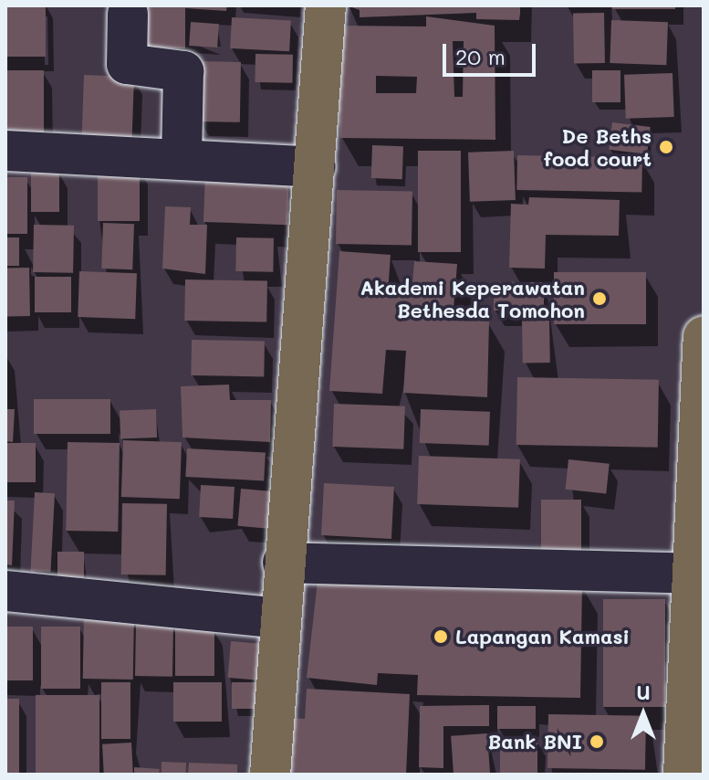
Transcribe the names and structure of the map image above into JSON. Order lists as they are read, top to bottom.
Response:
{
  "places": [
    "De Beths food court",
    "Akademi Keperawatan Bethesda Tomohon",
    "Lapangan Kamasi",
    "Bank BNI"
  ],
  "scale_bar": "20 m",
  "north": "top"
}
